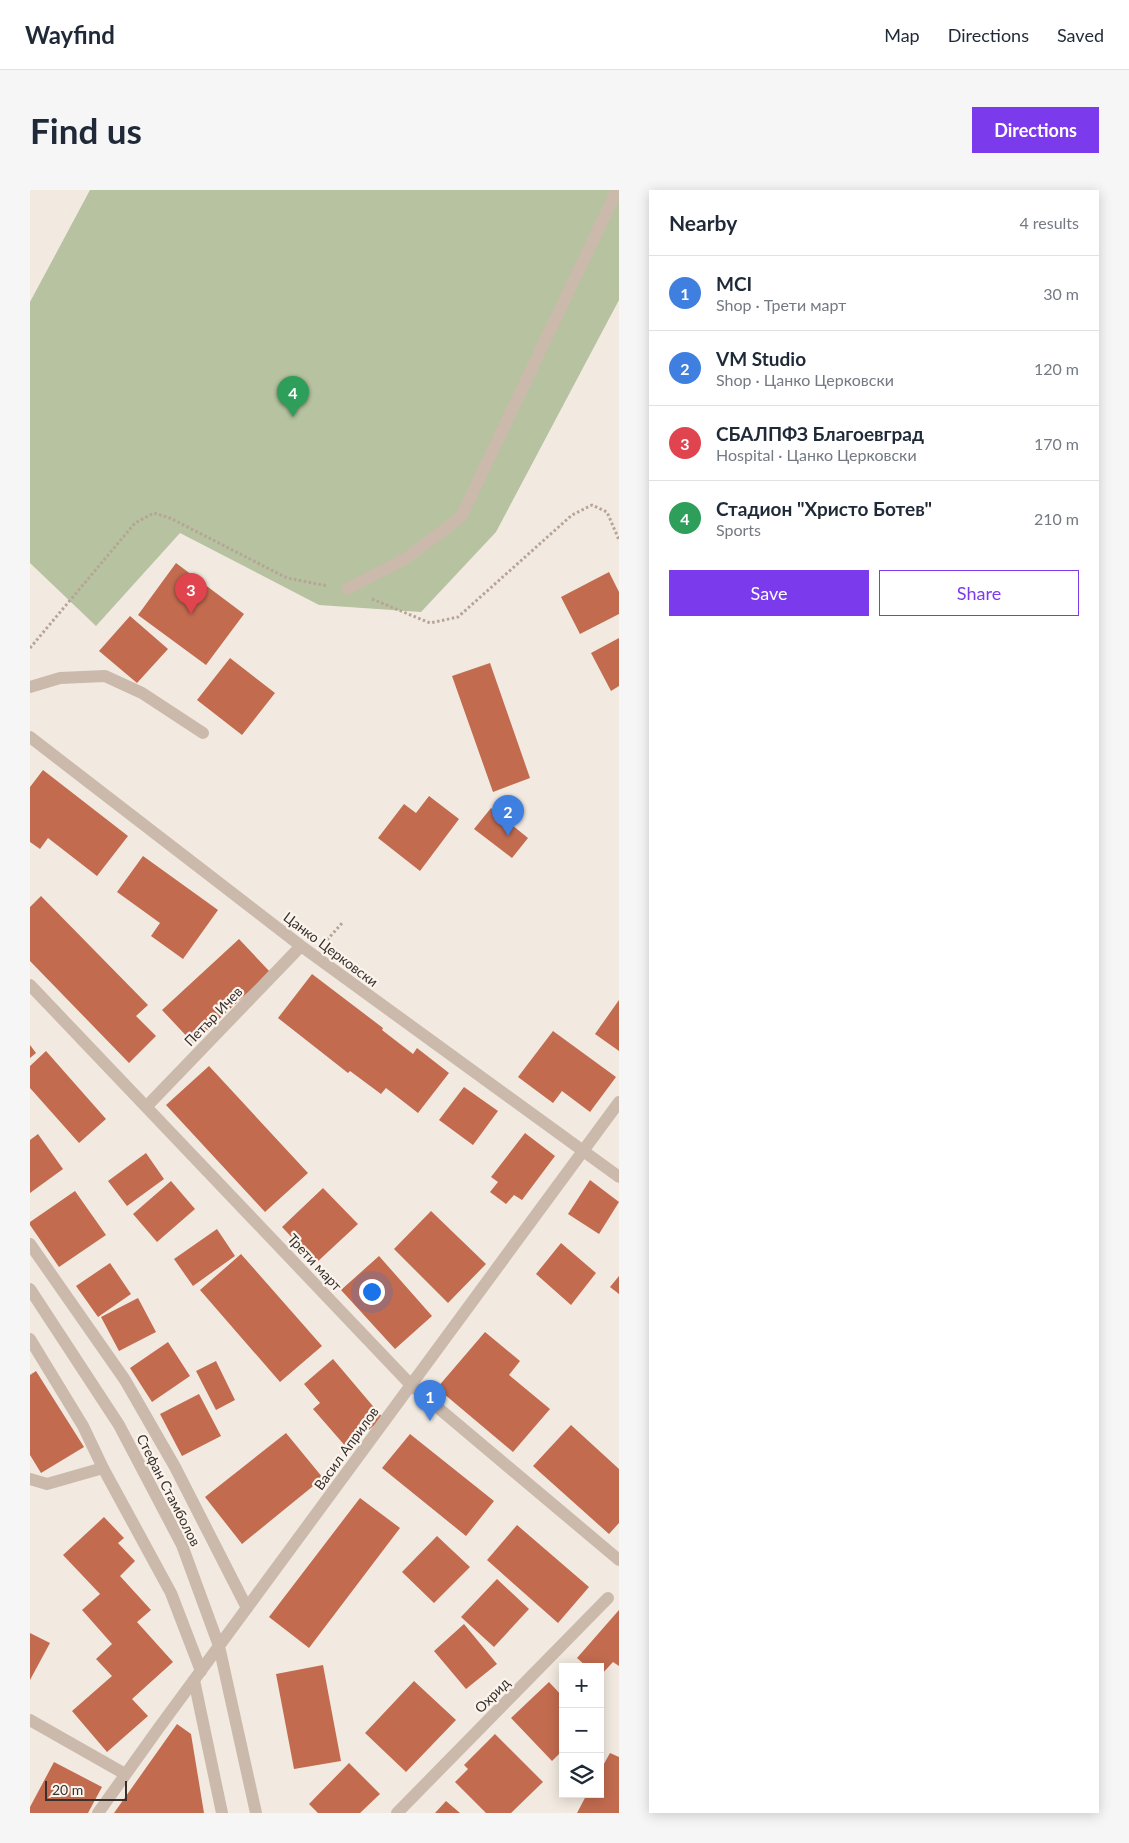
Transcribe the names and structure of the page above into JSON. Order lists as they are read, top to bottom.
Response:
{
  "streets": {
    "street": [
      "Цанко Церковски",
      "Петър Ичев",
      "Трети март",
      "Васил Априлов",
      "Стефан Стамболов",
      "Охрид"
    ]
  },
  "crossings": [
    ["Цанко Церковски", "Петър Ичев"],
    ["Цанко Церковски", "Васил Априлов"],
    ["Петър Ичев", "Трети март"],
    ["Трети март", "Васил Априлов"],
    ["Васил Априлов", "Стефан Стамболов"]
  ],
  "scale_bar": "20 m",
  "page": {
    "header": "Wayfind",
    "nav": ["Map", "Directions", "Saved"],
    "buttons": [
      "Directions",
      ["Save", "Share"]
    ],
    "title": "Find us",
    "heading": ["Nearby", "4 results"],
    "list": [
      {
        "mark": "1",
        "name": "MCI",
        "note": "Shop · Трети март",
        "value": "30 m"
      },
      {
        "mark": "2",
        "name": "VM Studio",
        "note": "Shop · Цанко Церковски",
        "value": "120 m"
      },
      {
        "mark": "3",
        "name": "СБАЛПФЗ Благоевград",
        "note": "Hospital · Цанко Церковски",
        "value": "170 m"
      },
      {
        "mark": "4",
        "name": "Стадион \"Христо Ботев\"",
        "note": "Sports",
        "value": "210 m"
      }
    ],
    "pins": [
      "4",
      "3",
      "2",
      "1"
    ],
    "map_buttons": ["+", "−"],
    "scale": "20 m"
  }
}
